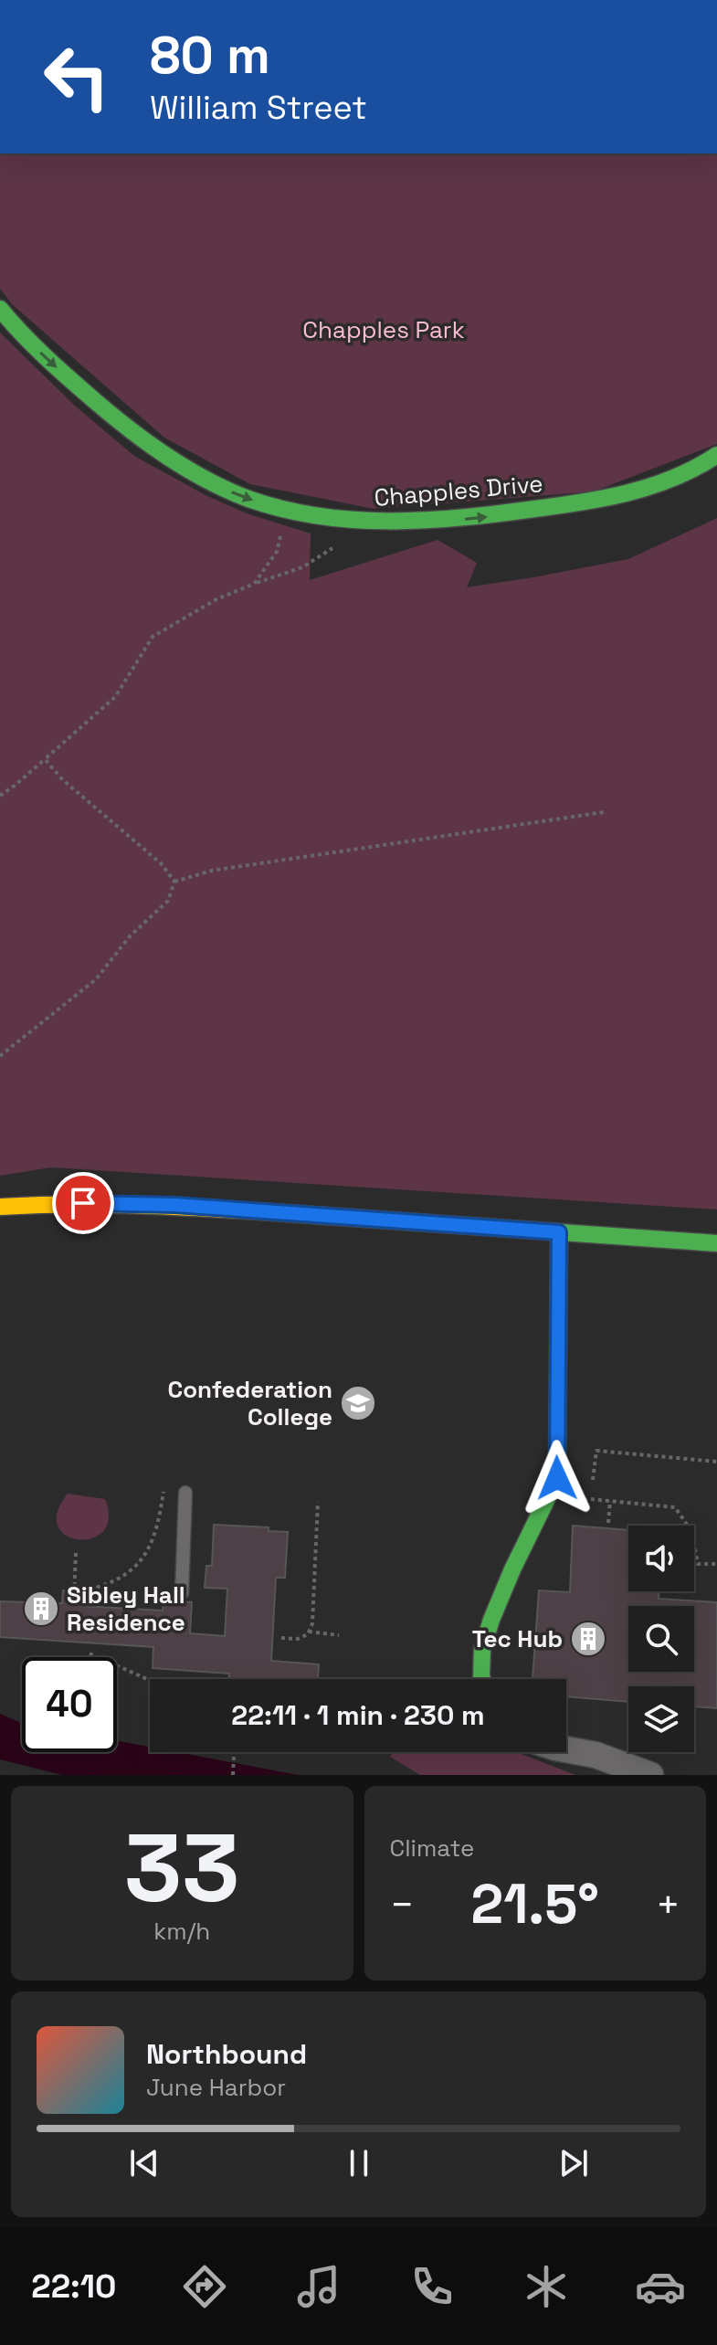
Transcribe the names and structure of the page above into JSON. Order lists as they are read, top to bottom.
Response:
{
  "streets": {
    "street": ["Chapples Drive"]
  },
  "one_way": ["Chapples Drive"],
  "parks": ["Chapples Park"],
  "places": {
    "school or university": ["Confederation College"],
    "building": ["Sibley Hall Residence", "Tec Hub"]
  },
  "page": {
    "turn": ["80 m", "William Street"],
    "limit": "40",
    "trip": "22:11 · 1 min · 230 m",
    "tile": [
      ["33", "km/h"],
      "Climate"
    ],
    "heat": ["−", "21.5°", "+"],
    "song": ["Northbound", "June Harbor"],
    "tabs": "22:10"
  }
}
